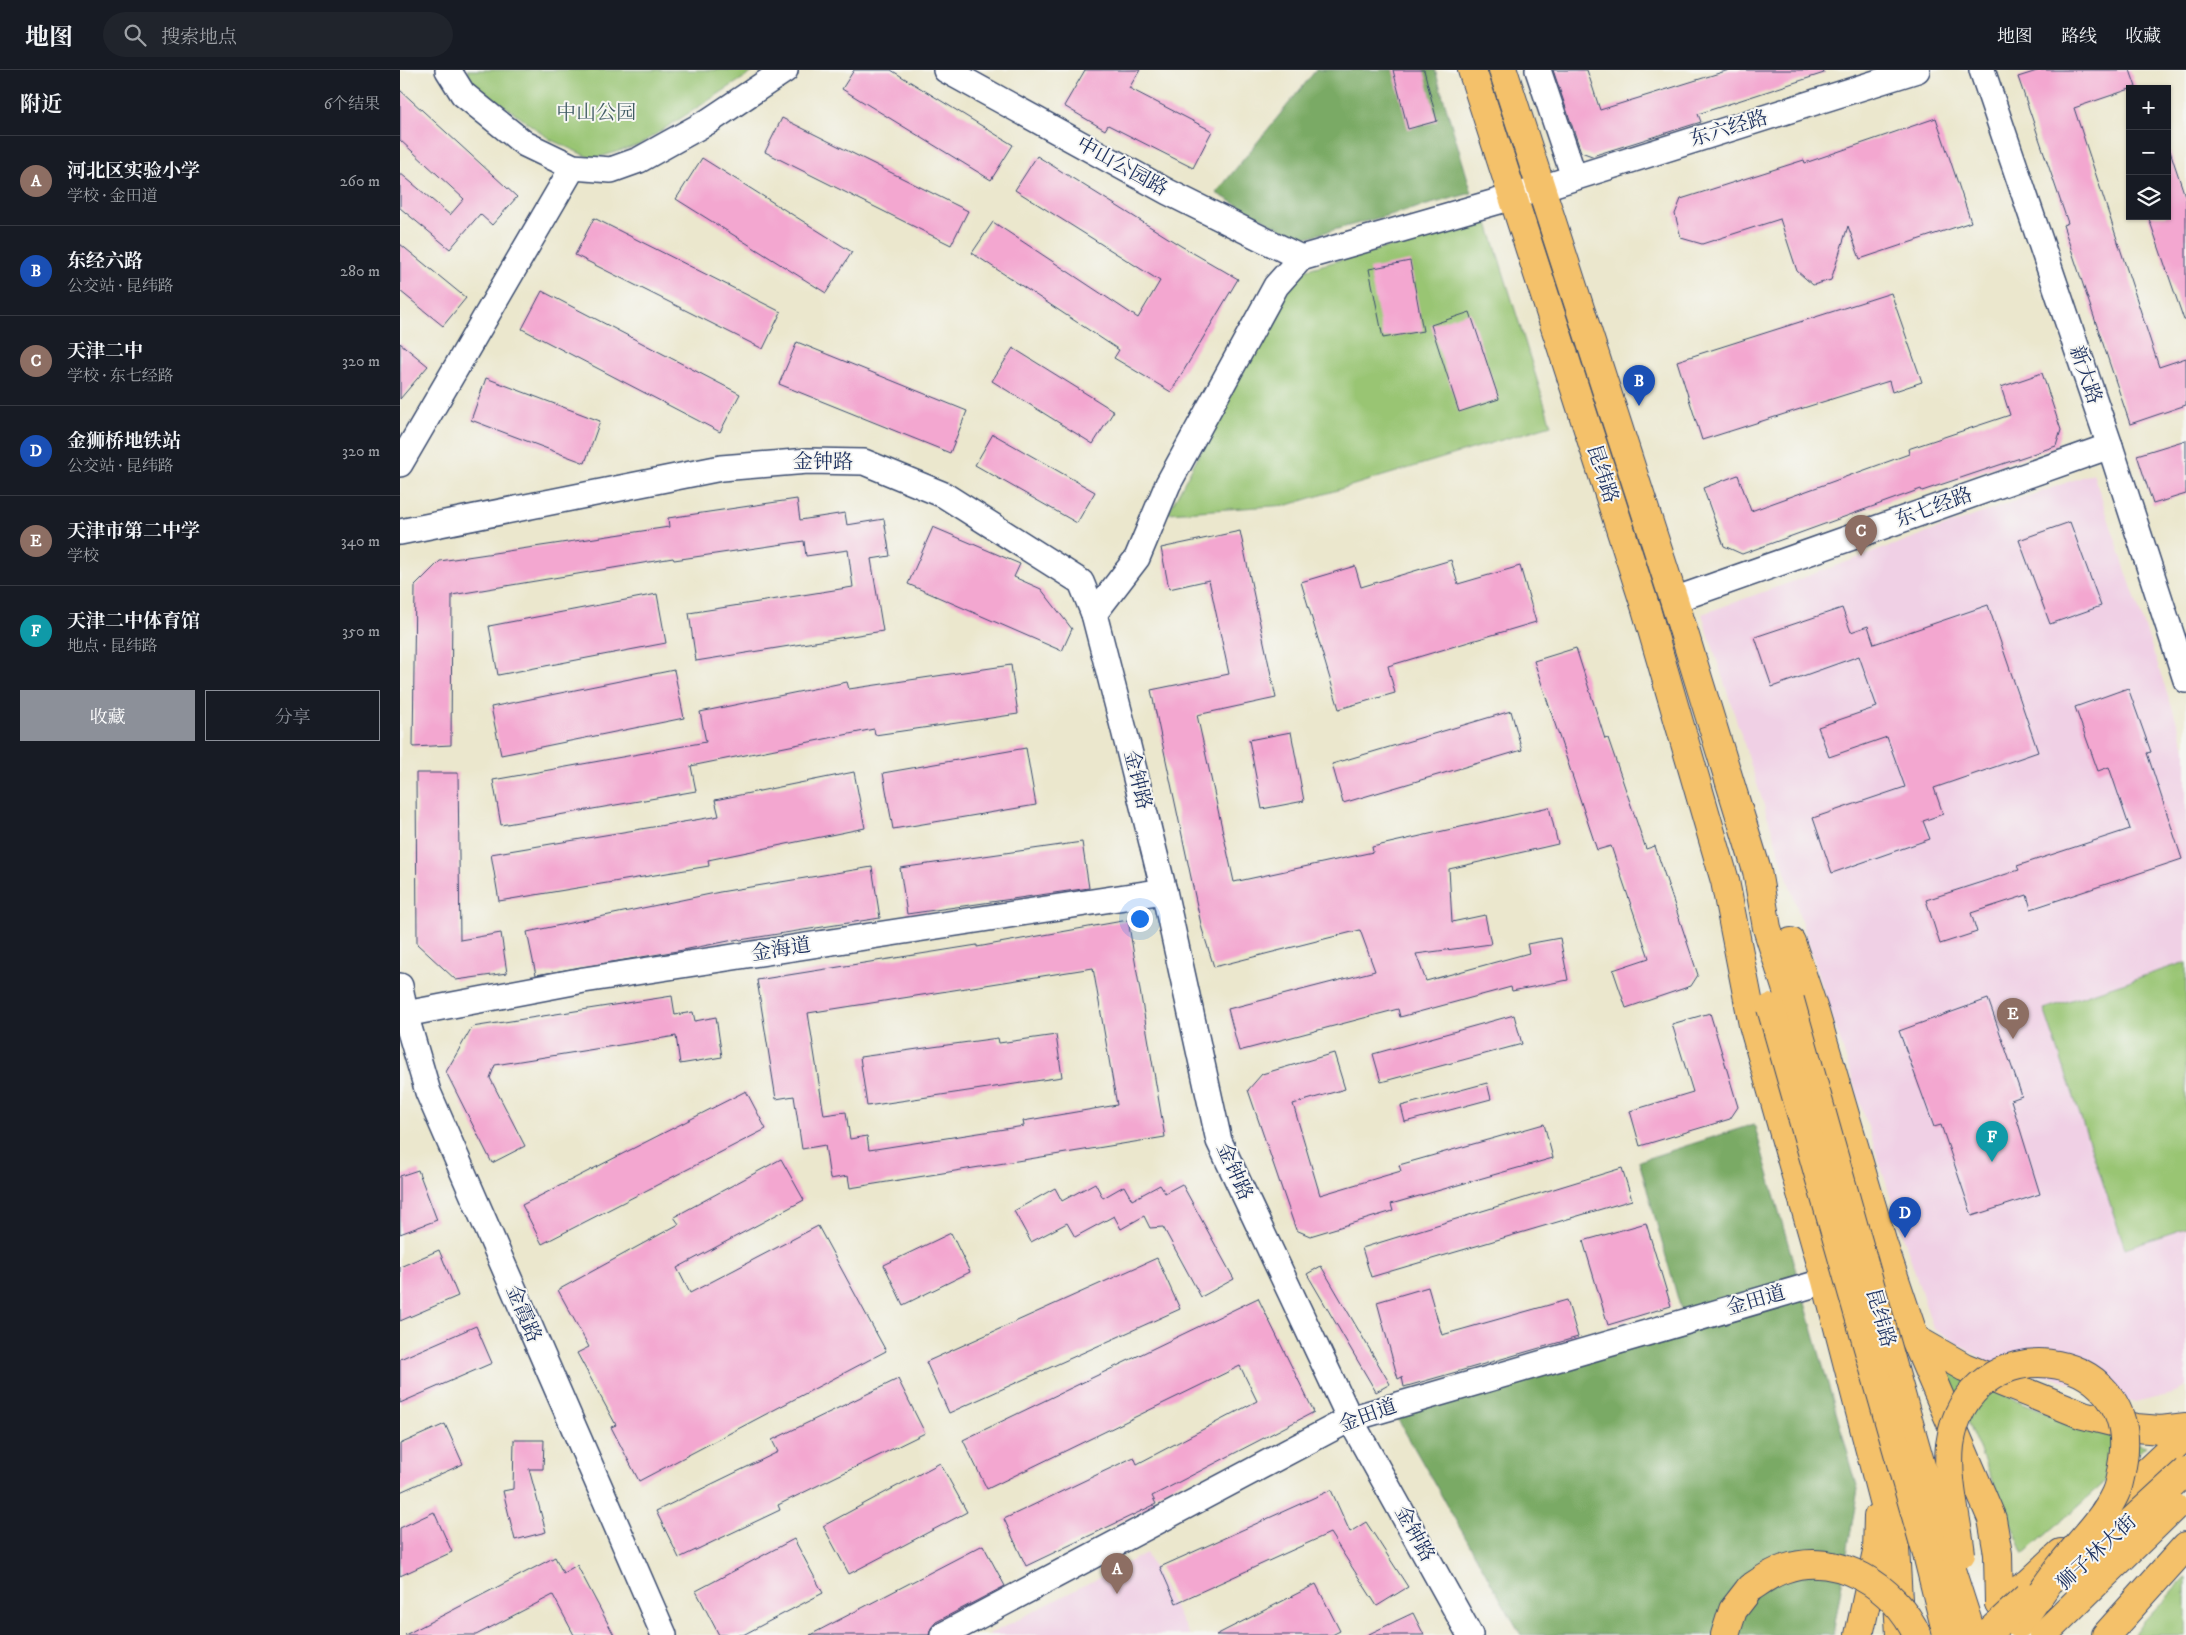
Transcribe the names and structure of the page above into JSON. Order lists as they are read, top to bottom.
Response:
{
  "streets": {
    "main road": ["昆纬路", "狮子林大街"],
    "street": [
      "东六经路",
      "中山公园路",
      "新大路",
      "金钟路",
      "东七经路",
      "金海道",
      "金田道",
      "金霞路"
    ]
  },
  "crossings": [
    ["东六经路", "中山公园路"],
    ["东六经路", "昆纬路"],
    ["新大路", "东七经路"],
    ["金钟路", "金海道"],
    ["金钟路", "金田道"],
    ["昆纬路", "东七经路"],
    ["金海道", "金霞路"]
  ],
  "parks": ["中山公园"],
  "page": {
    "header": "地图",
    "search": "搜索地点",
    "nav": ["地图", "路线", "收藏"],
    "heading": ["附近", "6个结果"],
    "map_buttons": ["+", "−"],
    "list": [
      {
        "mark": "A",
        "name": "河北区实验小学",
        "note": "学校 · 金田道",
        "value": "260 m"
      },
      {
        "mark": "B",
        "name": "东经六路",
        "note": "公交站 · 昆纬路",
        "value": "280 m"
      },
      {
        "mark": "C",
        "name": "天津二中",
        "note": "学校 · 东七经路",
        "value": "320 m"
      },
      {
        "mark": "D",
        "name": "金狮桥地铁站",
        "note": "公交站 · 昆纬路",
        "value": "320 m"
      },
      {
        "mark": "E",
        "name": "天津市第二中学",
        "note": "学校",
        "value": "340 m"
      },
      {
        "mark": "F",
        "name": "天津二中体育馆",
        "note": "地点 · 昆纬路",
        "value": "350 m"
      }
    ],
    "pins": [
      "B",
      "C",
      "E",
      "F",
      "D",
      "A"
    ],
    "buttons": ["收藏", "分享"]
  }
}
